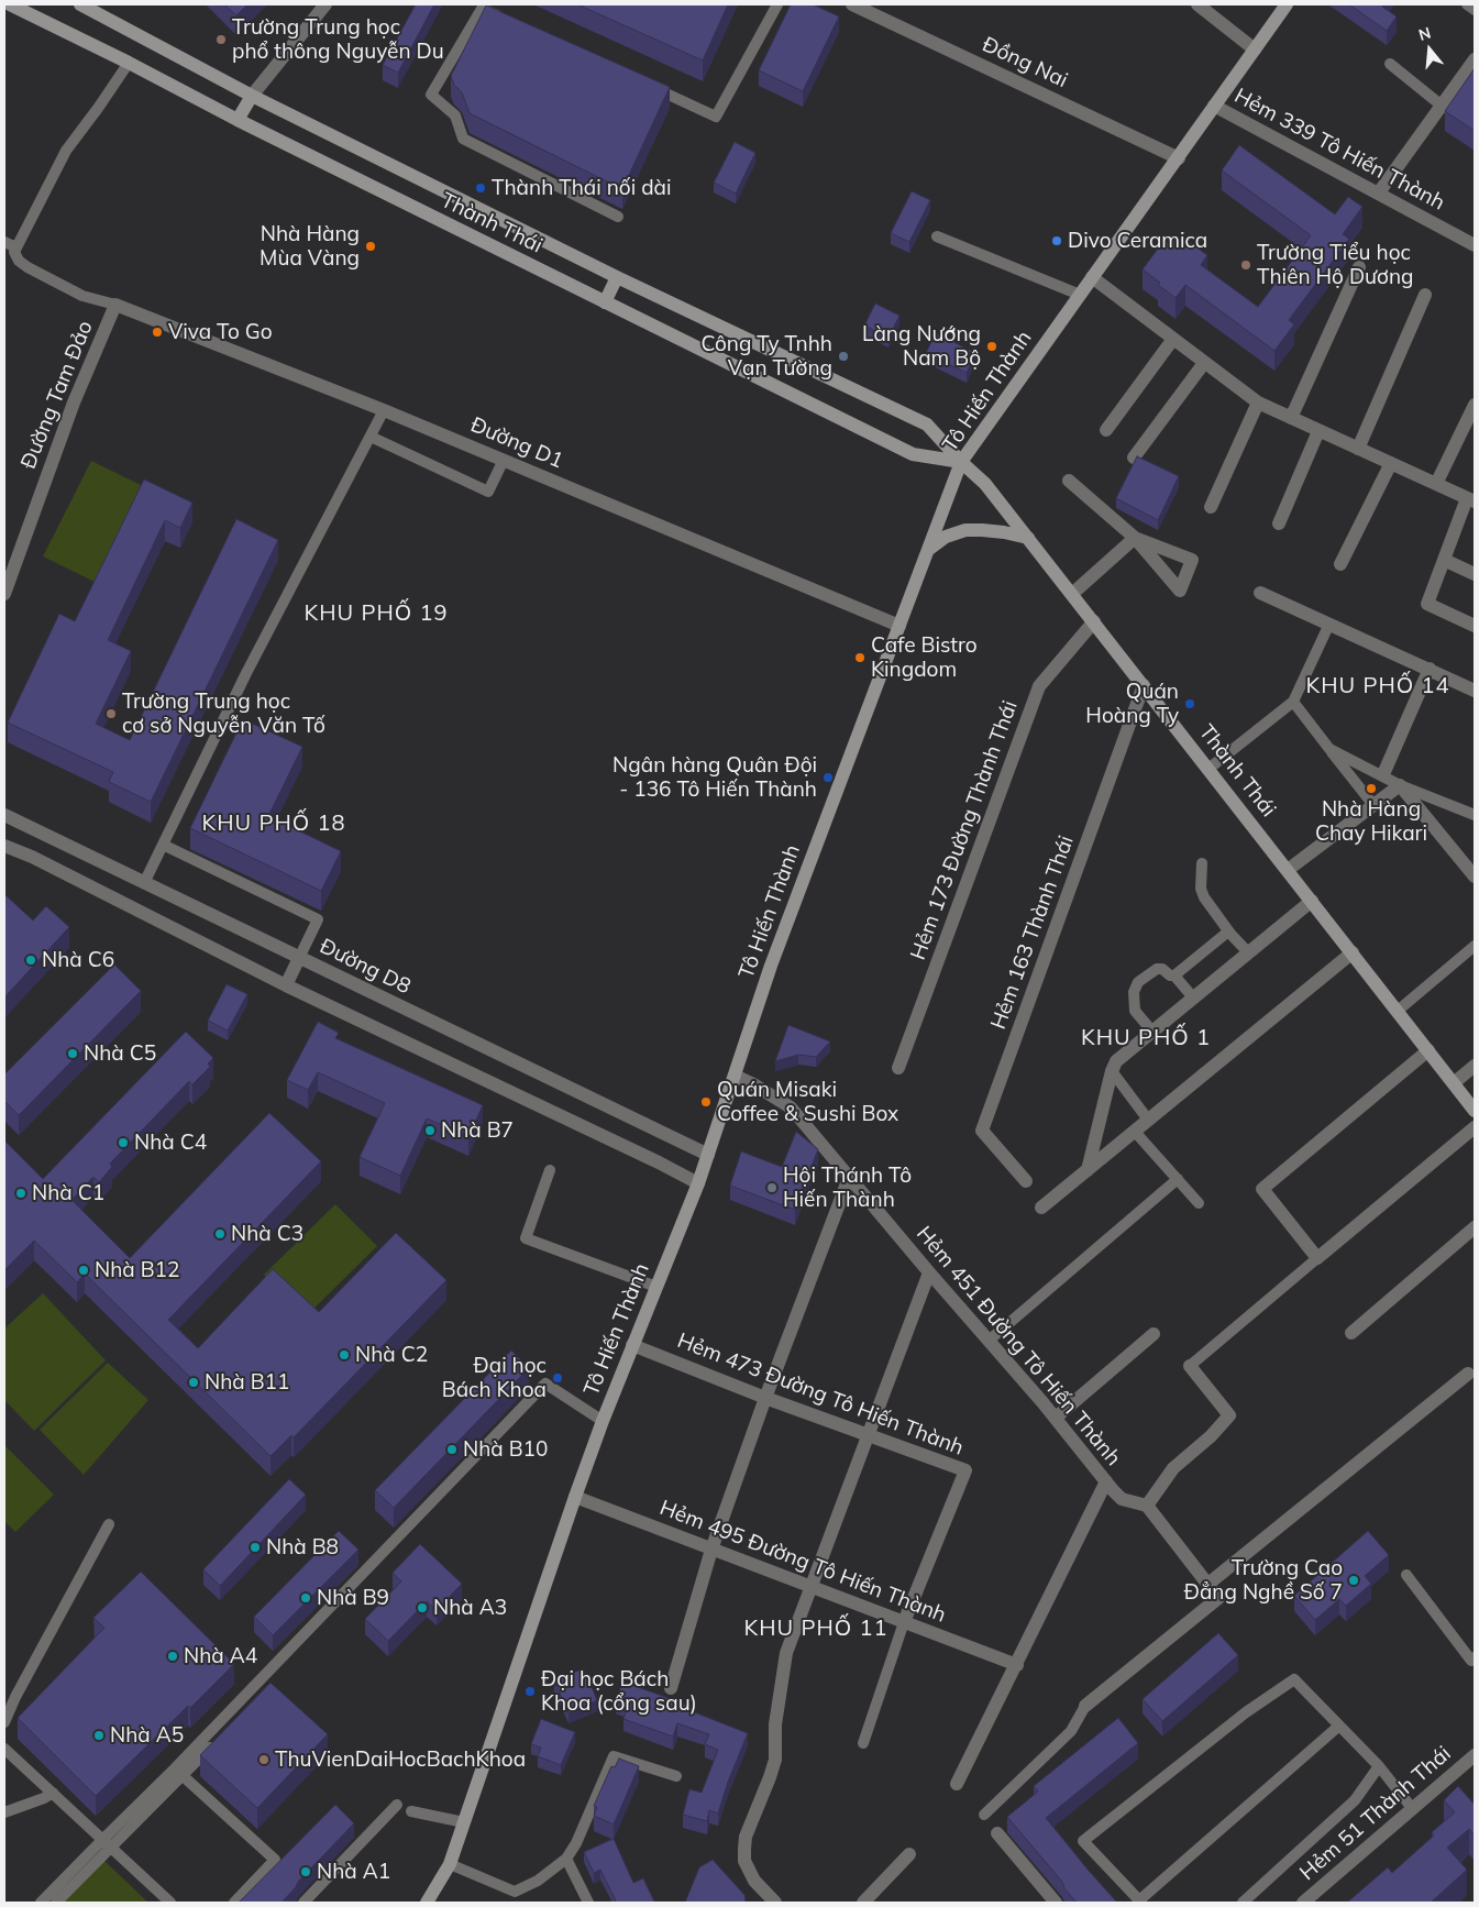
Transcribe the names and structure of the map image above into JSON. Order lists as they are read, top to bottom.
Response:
{
  "streets": {
    "main road": ["Thành Thái", "Tô Hiến Thành"],
    "street": [
      "Đồng Nai",
      "Hẻm 339 Tô Hiến Thành",
      "Đường Tam Đảo",
      "Đường D1",
      "Hẻm 173 Đường Thành Thái",
      "Hẻm 163 Thành Thái",
      "Đường D8",
      "Hẻm 451 Đường Tô Hiến Thành",
      "Hẻm 473 Đường Tô Hiến Thành",
      "Hẻm 495 Đường Tô Hiến Thành",
      "Hẻm 51 Thành Thái"
    ]
  },
  "crossings": [
    ["Đồng Nai", "Tô Hiến Thành"],
    ["Hẻm 339 Tô Hiến Thành", "Tô Hiến Thành"],
    ["Thành Thái", "Tô Hiến Thành"],
    ["Thành Thái", "Hẻm 173 Đường Thành Thái"],
    ["Thành Thái", "Hẻm 163 Thành Thái"],
    ["Tô Hiến Thành", "Đường D1"],
    ["Tô Hiến Thành", "Đường D8"],
    ["Tô Hiến Thành", "Hẻm 451 Đường Tô Hiến Thành"],
    ["Tô Hiến Thành", "Hẻm 473 Đường Tô Hiến Thành"],
    ["Tô Hiến Thành", "Hẻm 495 Đường Tô Hiến Thành"],
    ["Đường Tam Đảo", "Đường D1"],
    ["Hẻm 473 Đường Tô Hiến Thành", "Hẻm 495 Đường Tô Hiến Thành"]
  ],
  "districts": [
    "KHU PHỐ 19",
    "KHU PHỐ 14",
    "KHU PHỐ 18",
    "KHU PHỐ 1",
    "KHU PHỐ 11"
  ],
  "places": [
    "Trường Trung học phổ thông Nguyễn Du",
    "Thành Thái nối dài",
    "Divo Ceramica",
    "Nhà Hàng Mùa Vàng",
    "Trường Tiểu học Thiên Hộ Dương",
    "Viva To Go",
    "Làng Nướng Nam Bộ",
    "Công Ty Tnhh Vạn Tường",
    "Cafe Bistro Kingdom",
    "Quán Hoàng Ty",
    "Trường Trung học cơ sở Nguyễn Văn Tố",
    "Ngân hàng Quân Đội - 136 Tô Hiến Thành",
    "Nhà Hàng Chay Hikari",
    "Nhà C6",
    "Nhà C5",
    "Quán Misaki Coffee & Sushi Box",
    "Nhà B7",
    "Nhà C4",
    "Hội Thánh Tô Hiến Thành",
    "Nhà C1",
    "Nhà C3",
    "Nhà B12",
    "Nhà C2",
    "Đại học Bách Khoa",
    "Nhà B11",
    "Nhà B10",
    "Nhà B8",
    "Trường Cao Đẳng Nghề Số 7",
    "Nhà B9",
    "Nhà A3",
    "Nhà A4",
    "Đại học Bách Khoa (cổng sau)",
    "Nhà A5",
    "ThuVienDaiHocBachKhoa",
    "Nhà A1"
  ],
  "north": "top"
}
